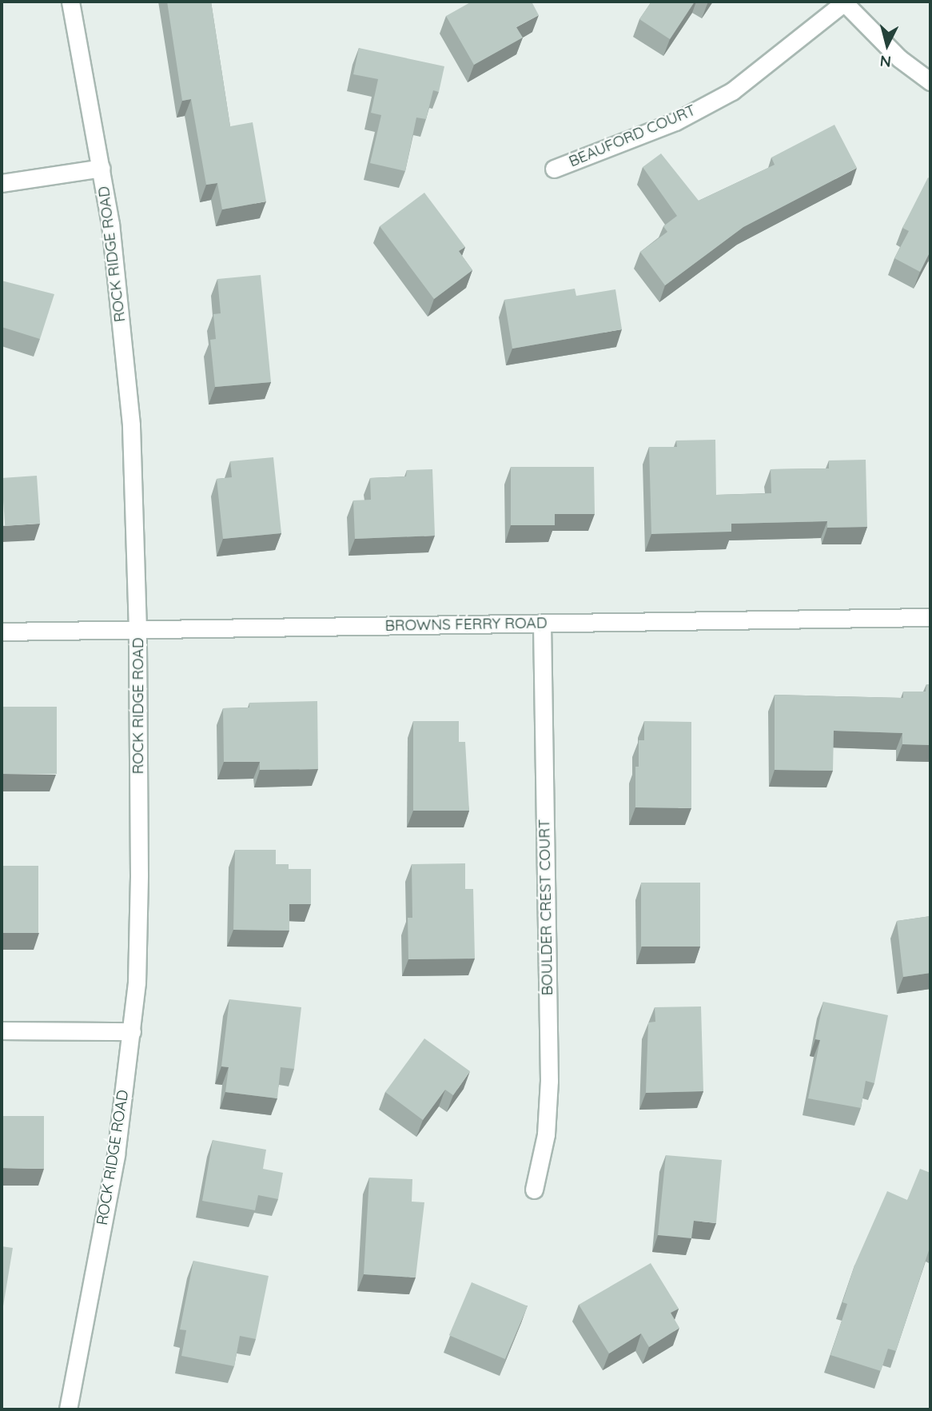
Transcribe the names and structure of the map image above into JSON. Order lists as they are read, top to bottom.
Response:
{
  "streets": {
    "street": [
      "BEAUFORD COURT",
      "ROCK RIDGE ROAD",
      "BROWNS FERRY ROAD",
      "BOULDER CREST COURT"
    ]
  },
  "crossings": [
    ["ROCK RIDGE ROAD", "BROWNS FERRY ROAD"],
    ["BROWNS FERRY ROAD", "BOULDER CREST COURT"]
  ],
  "north": "bottom"
}
